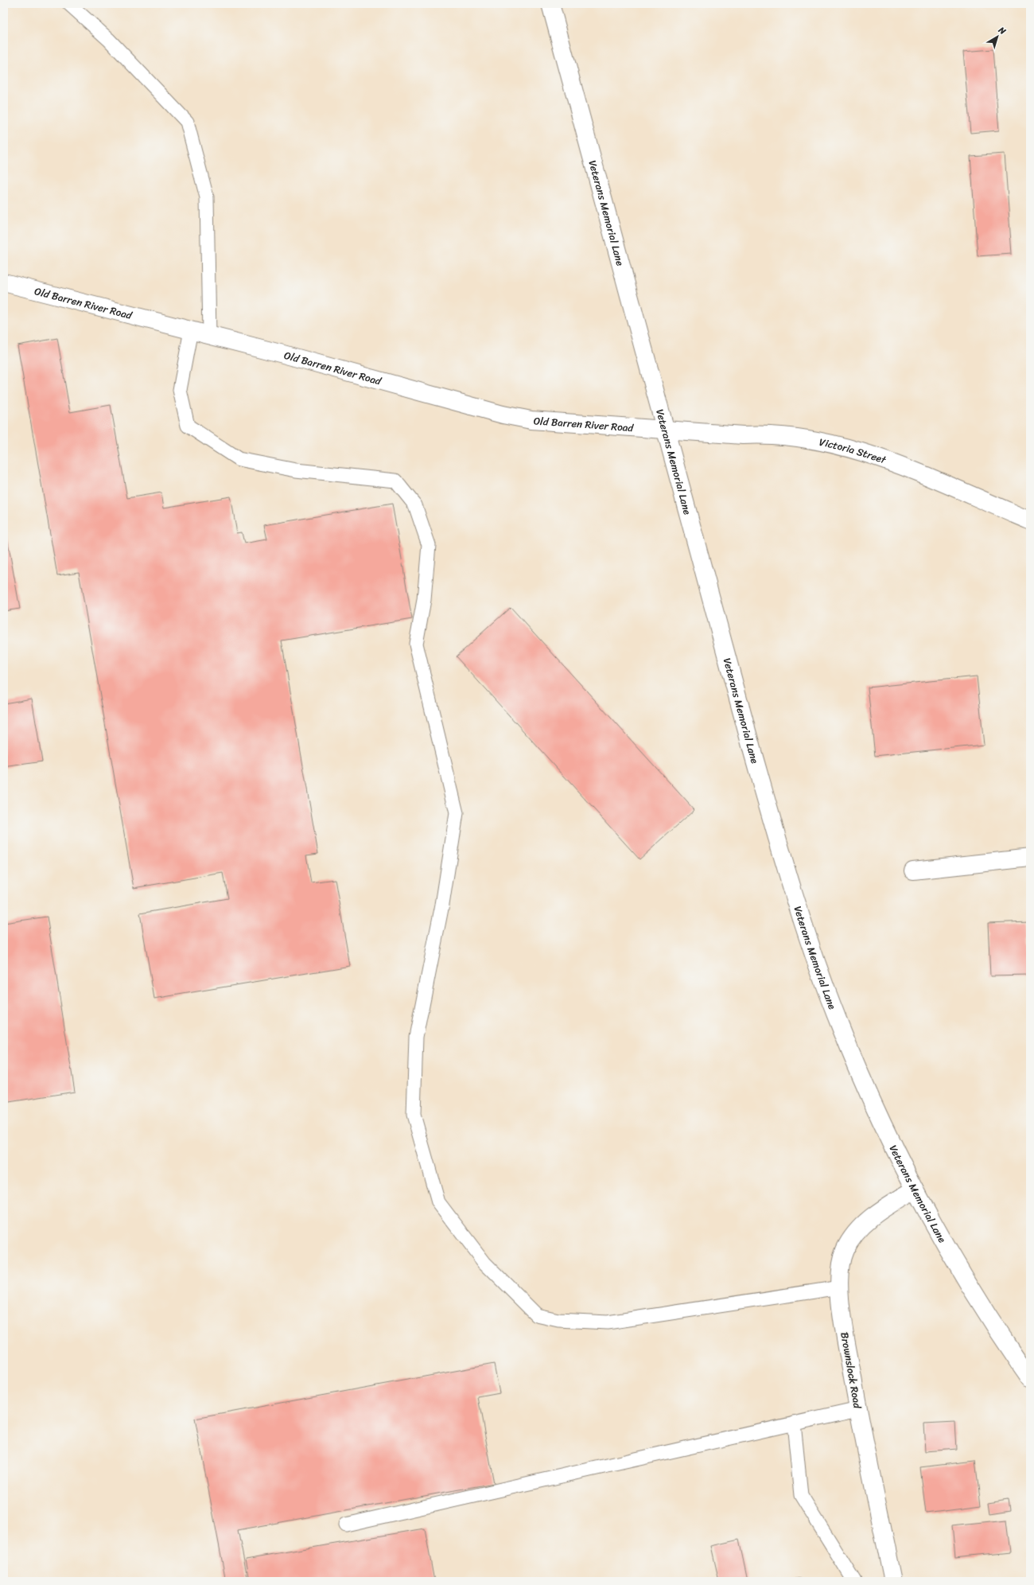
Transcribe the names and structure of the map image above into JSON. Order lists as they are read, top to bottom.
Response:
{
  "streets": {
    "street": [
      "Veterans Memorial Lane",
      "Old Barren River Road",
      "Victoria Street",
      "Brownslock Road"
    ]
  },
  "crossings": [
    ["Veterans Memorial Lane", "Old Barren River Road"],
    ["Veterans Memorial Lane", "Victoria Street"],
    ["Veterans Memorial Lane", "Brownslock Road"],
    ["Old Barren River Road", "Victoria Street"]
  ],
  "north": "top right"
}
